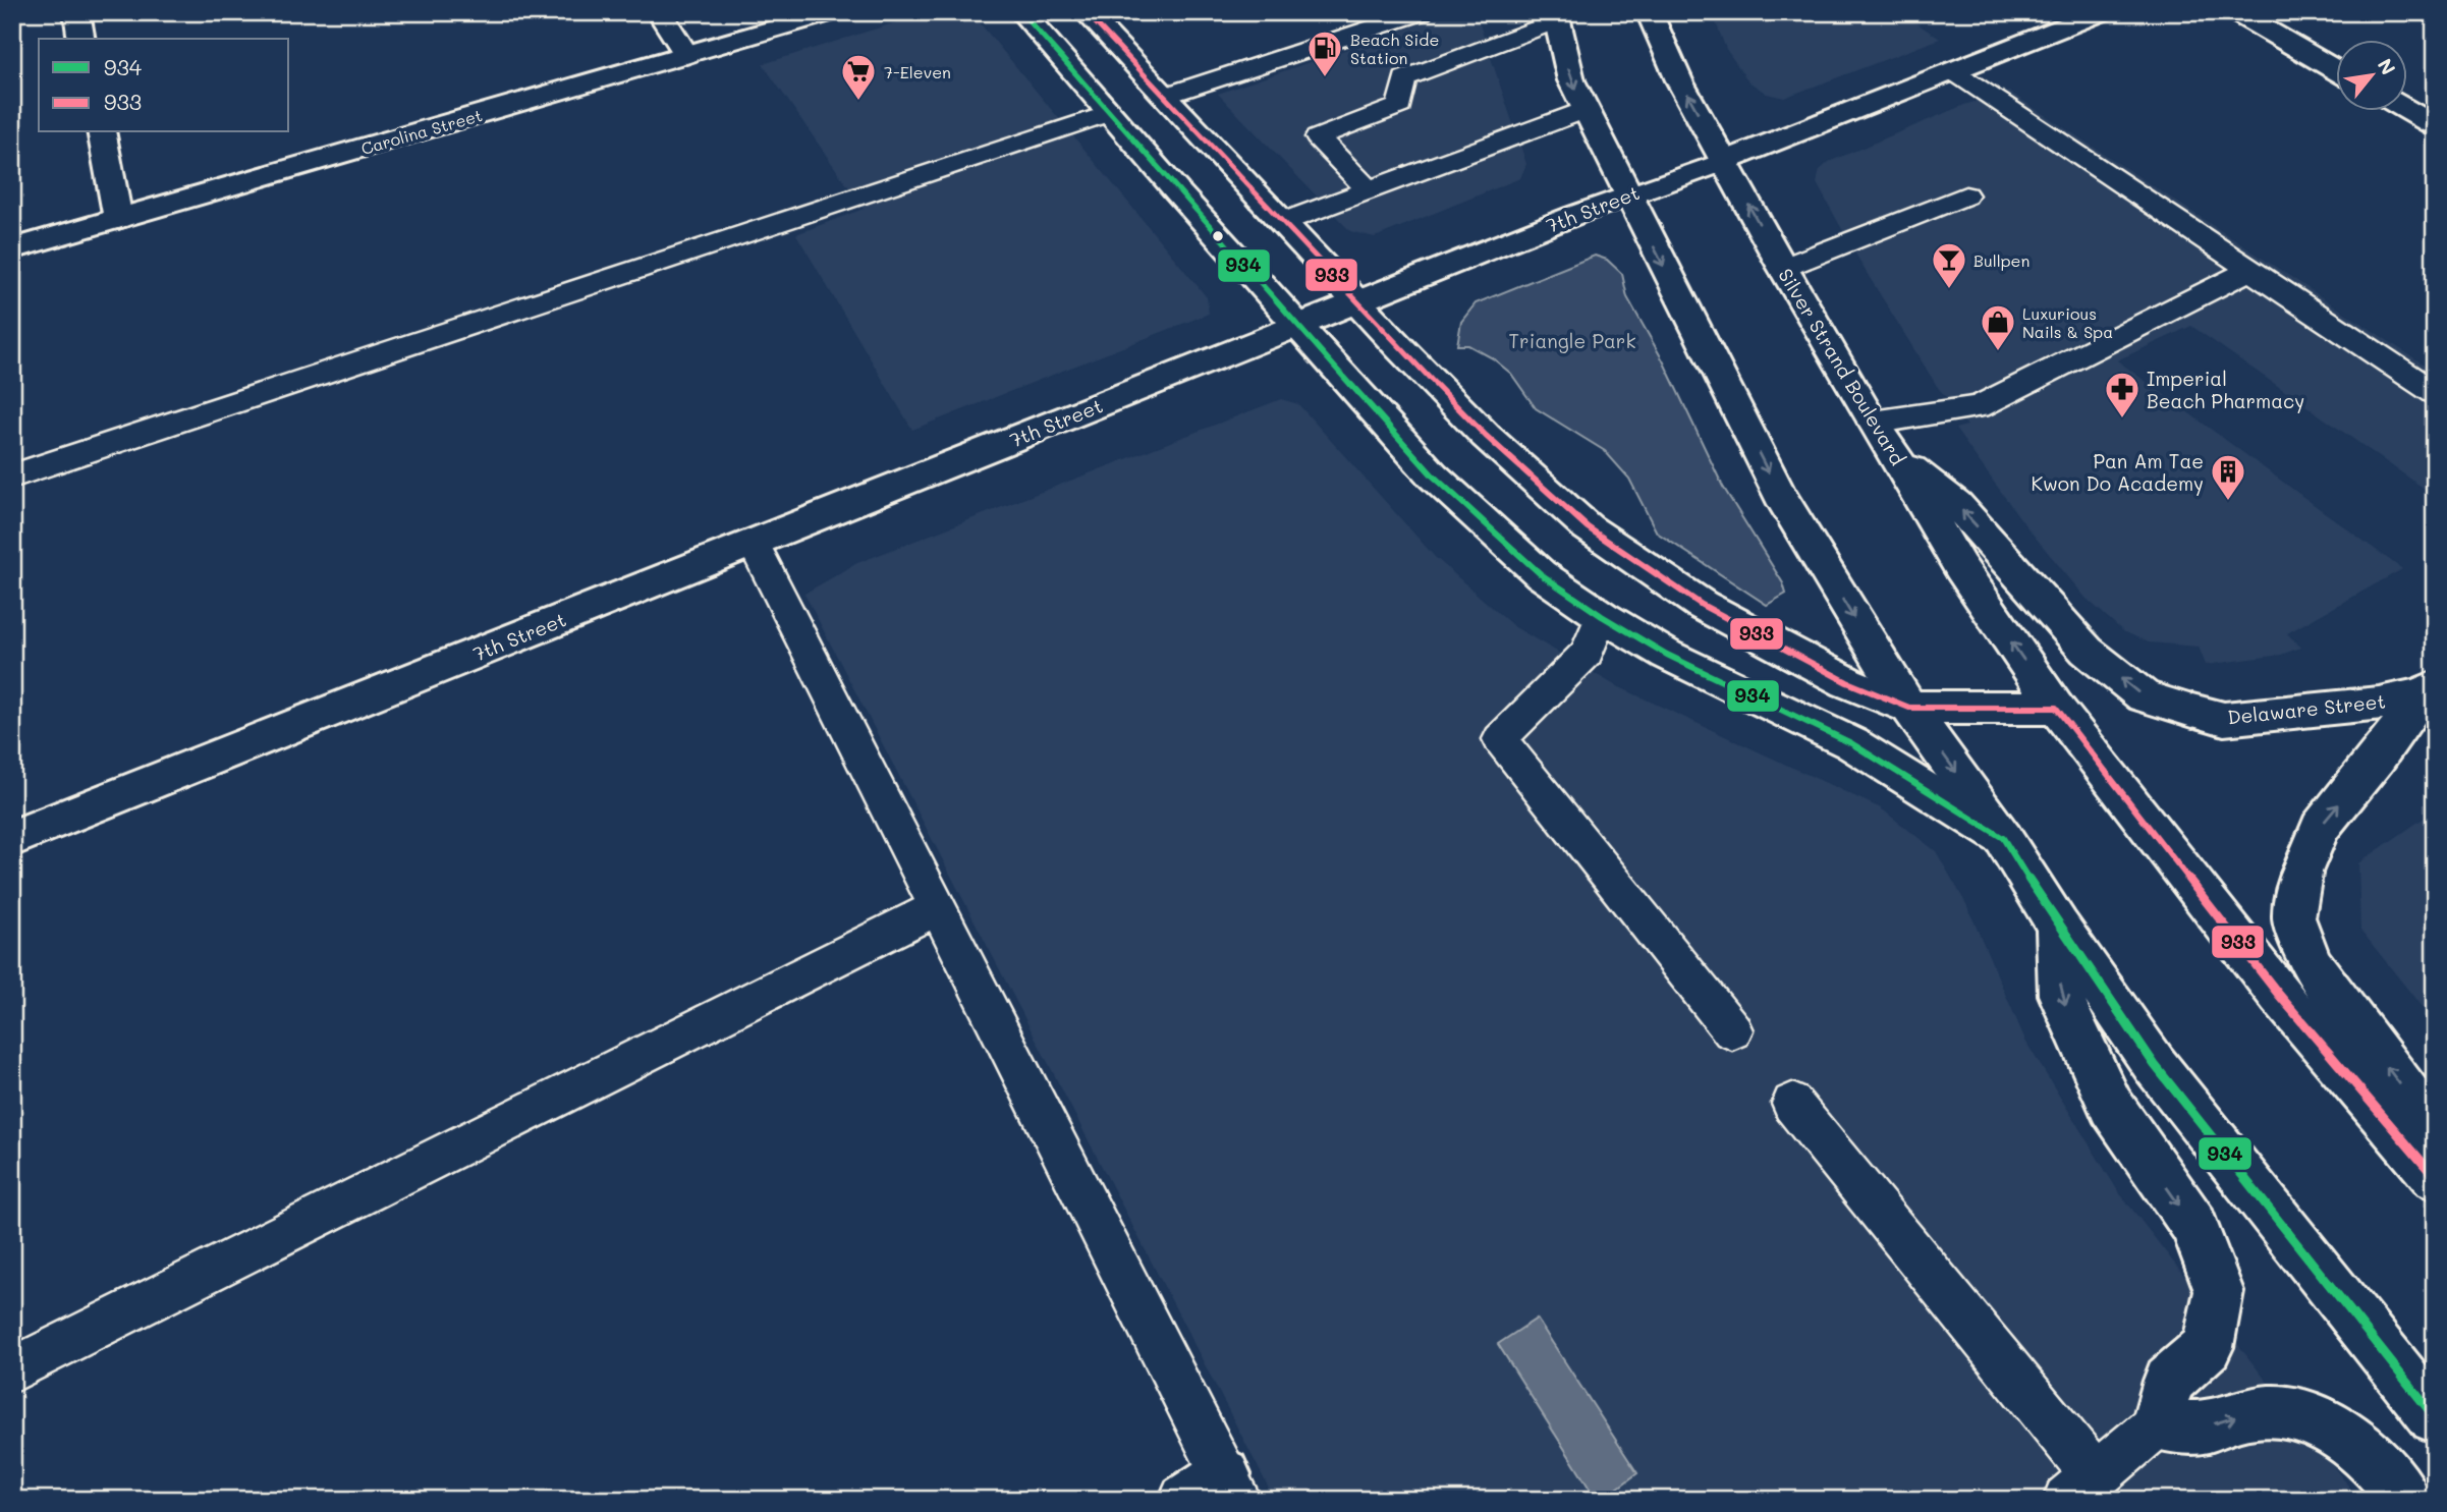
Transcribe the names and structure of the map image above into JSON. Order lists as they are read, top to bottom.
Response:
{
  "streets": {
    "main road": [
      "Carolina Street",
      "7th Street",
      "Silver Strand Boulevard",
      "Delaware Street"
    ]
  },
  "crossings": [
    ["7th Street", "Silver Strand Boulevard"],
    ["Silver Strand Boulevard", "Delaware Street"]
  ],
  "parks": ["Triangle Park"],
  "places": {
    "fuel station": ["Beach Side Station"],
    "supermarket": ["7-Eleven"],
    "bar": ["Bullpen"],
    "shop": ["Luxurious Nails & Spa"],
    "pharmacy": ["Imperial Beach Pharmacy"],
    "building": ["Pan Am Tae Kwon Do Academy"]
  },
  "lines": ["transit line 934", "transit line 933"],
  "legend": ["934", "933"],
  "north": "top right"
}
